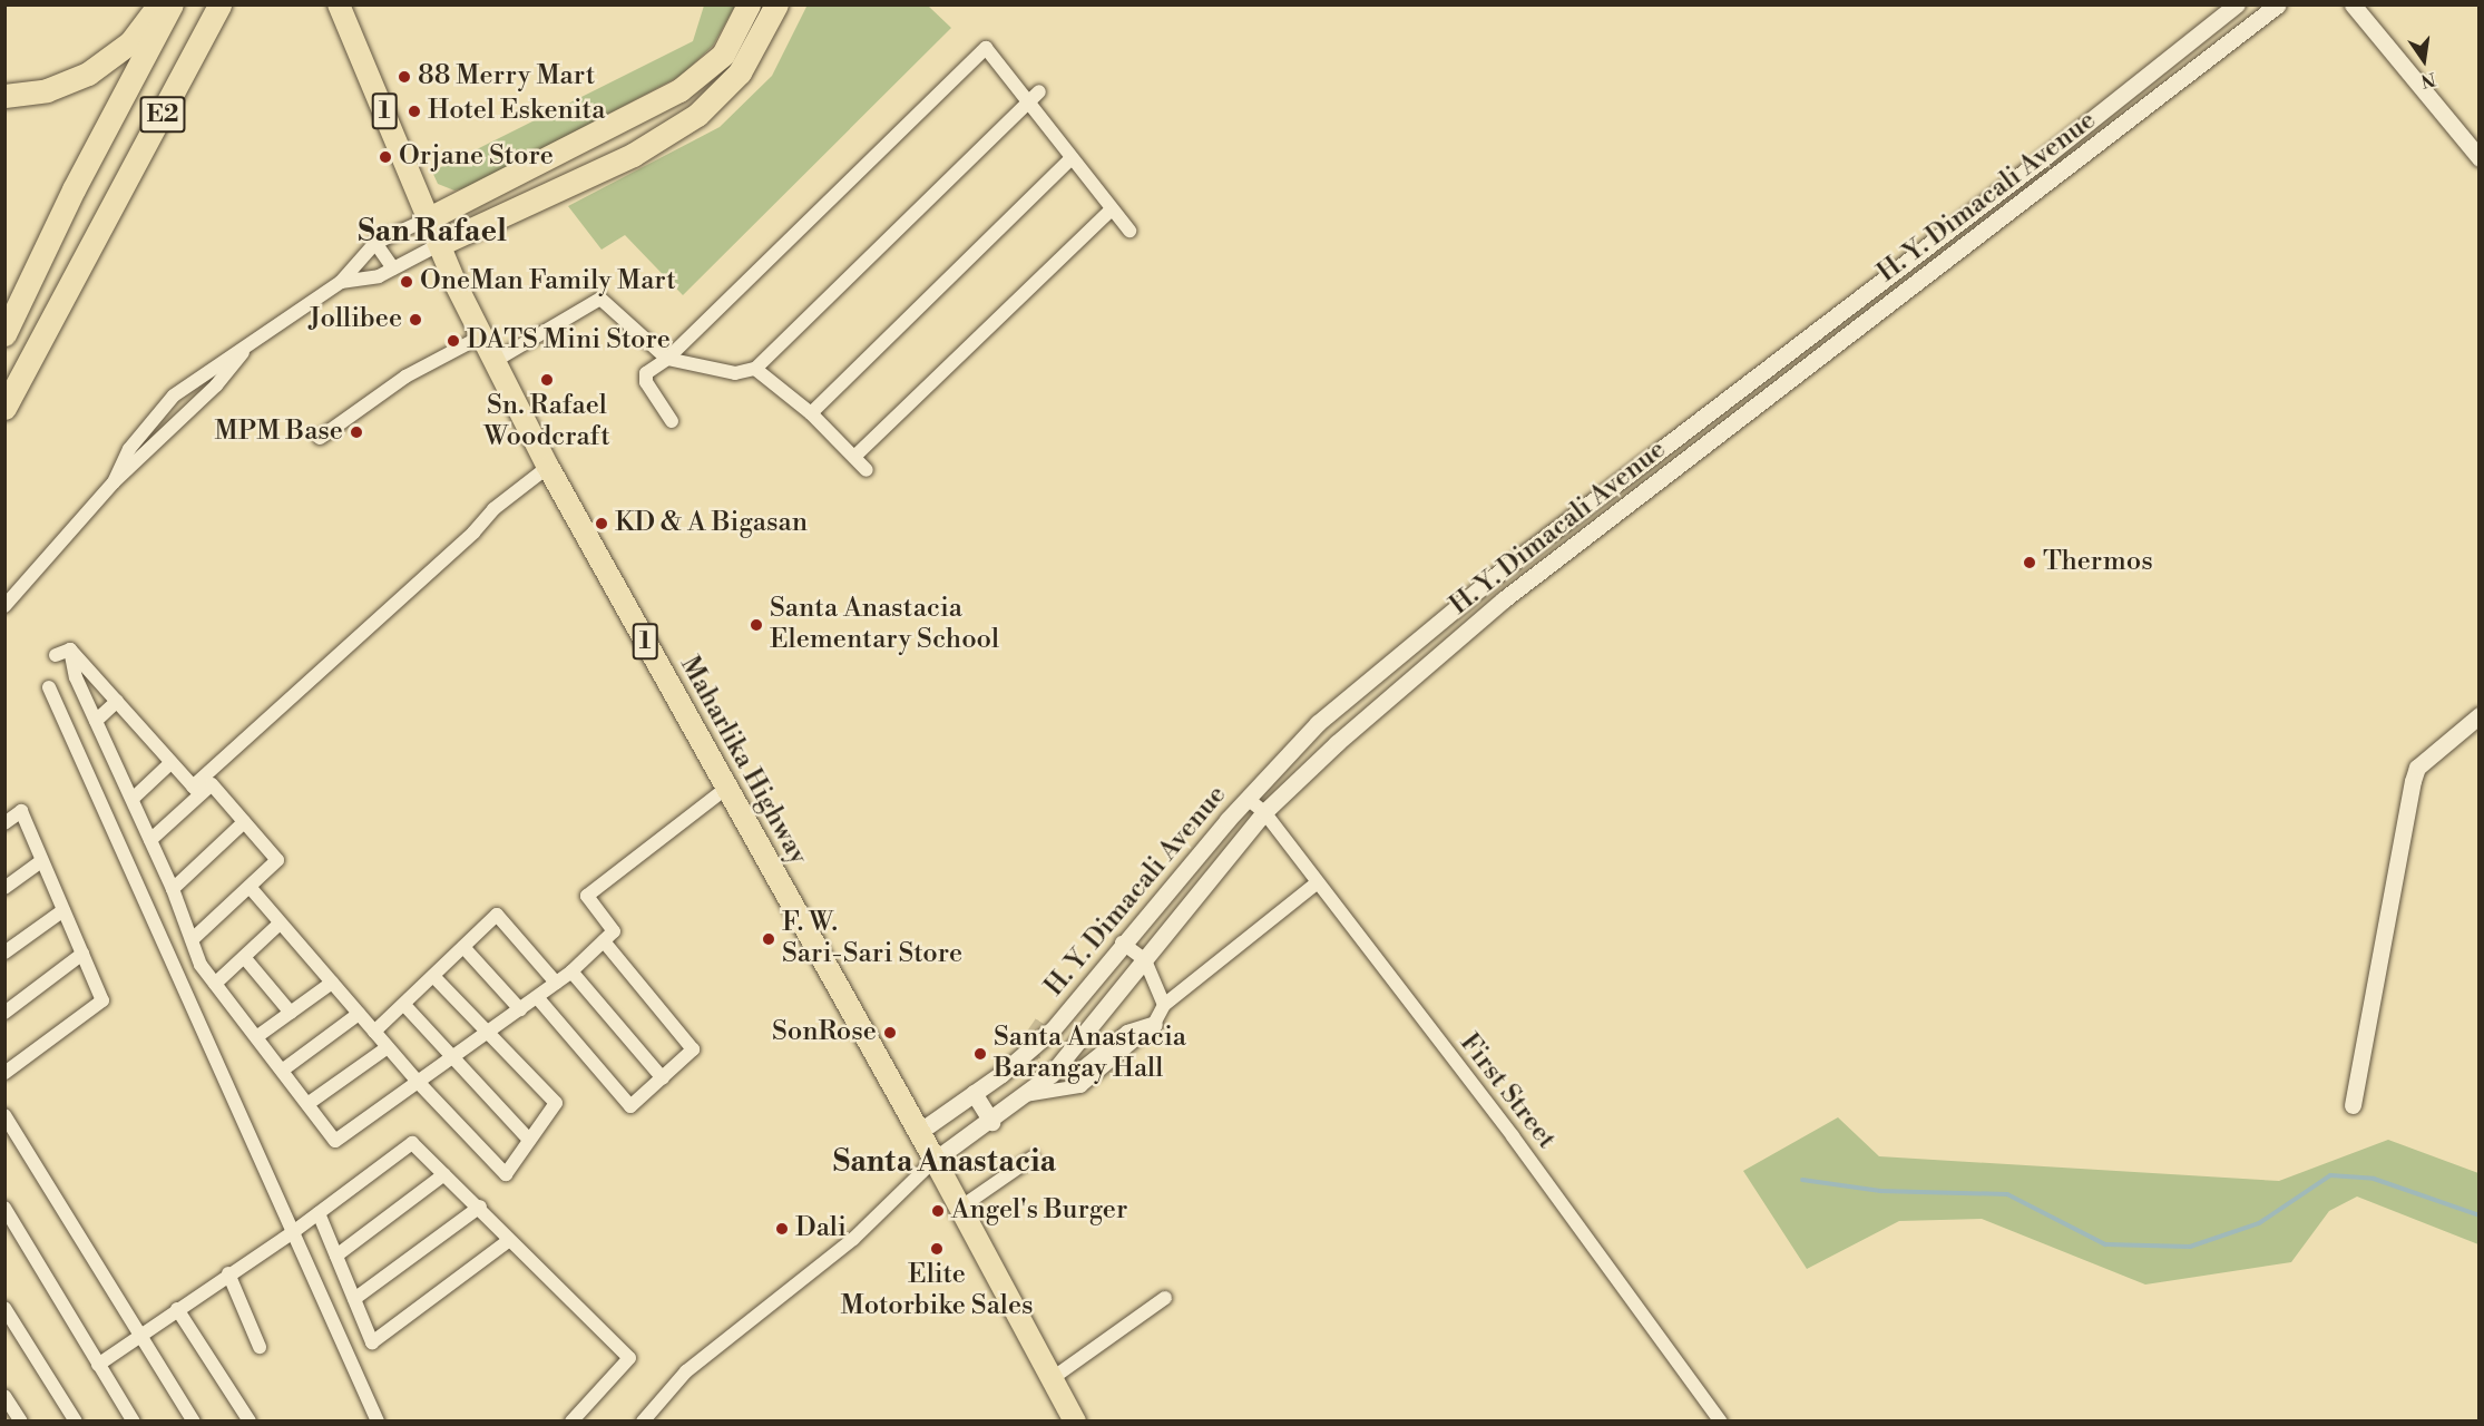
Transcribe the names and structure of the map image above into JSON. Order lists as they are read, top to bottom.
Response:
{
  "streets": {
    "highway": ["1", "E2", "Maharlika Highway"],
    "street": ["H. Y. Dimacali Avenue", "First Street"]
  },
  "crossings": [
    ["H. Y. Dimacali Avenue", "Maharlika Highway"],
    ["H. Y. Dimacali Avenue", "First Street"]
  ],
  "districts": ["San Rafael", "Santa Anastacia"],
  "places": [
    "88 Merry Mart",
    "Hotel Eskenita",
    "Orjane Store",
    "OneMan Family Mart",
    "Jollibee",
    "DATS Mini Store",
    "Sn. Rafael Woodcraft",
    "MPM Base",
    "KD & A Bigasan",
    "Thermos",
    "Santa Anastacia Elementary School",
    "F. W. Sari-Sari Store",
    "SonRose",
    "Santa Anastacia Barangay Hall",
    "Angel's Burger",
    "Dali",
    "Elite Motorbike Sales"
  ],
  "north": "bottom"
}
